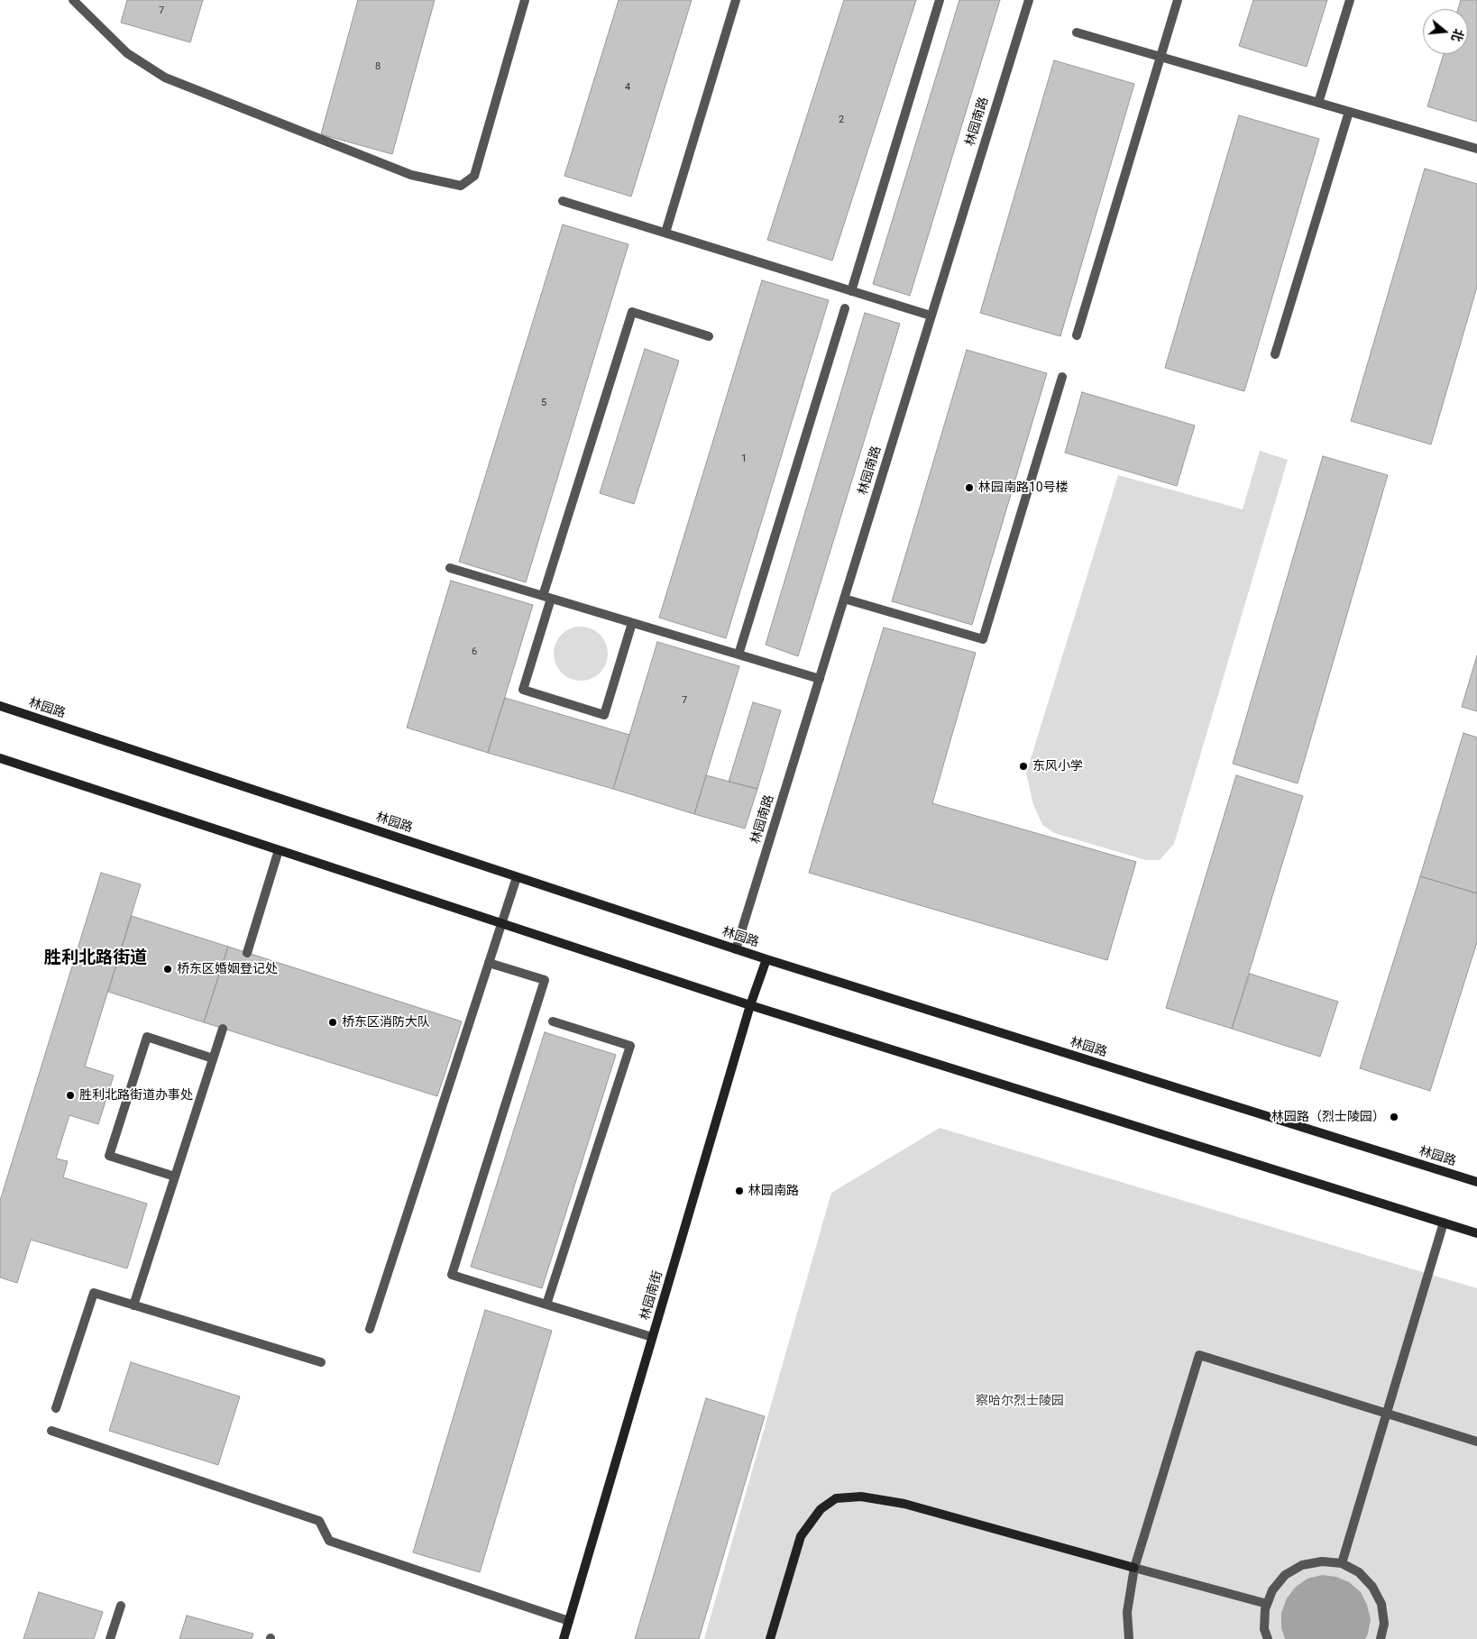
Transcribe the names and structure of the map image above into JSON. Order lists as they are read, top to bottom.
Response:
{
  "streets": {
    "main road": ["林园路", "林园南街"],
    "street": ["林园南路"]
  },
  "crossings": [
    ["林园南路", "林园路"],
    ["林园路", "林园南街"]
  ],
  "districts": ["胜利北路街道"],
  "parks": ["察哈尔烈士陵园"],
  "places": [
    "林园南路10号楼",
    "东风小学",
    "桥东区婚姻登记处",
    "桥东区消防大队",
    "胜利北路街道办事处",
    "林园路（烈士陵园）",
    "林园南路"
  ],
  "house_numbers": [
    "7",
    "8",
    "4",
    "2",
    "5",
    "1",
    "6",
    "7"
  ],
  "north": "right"
}
